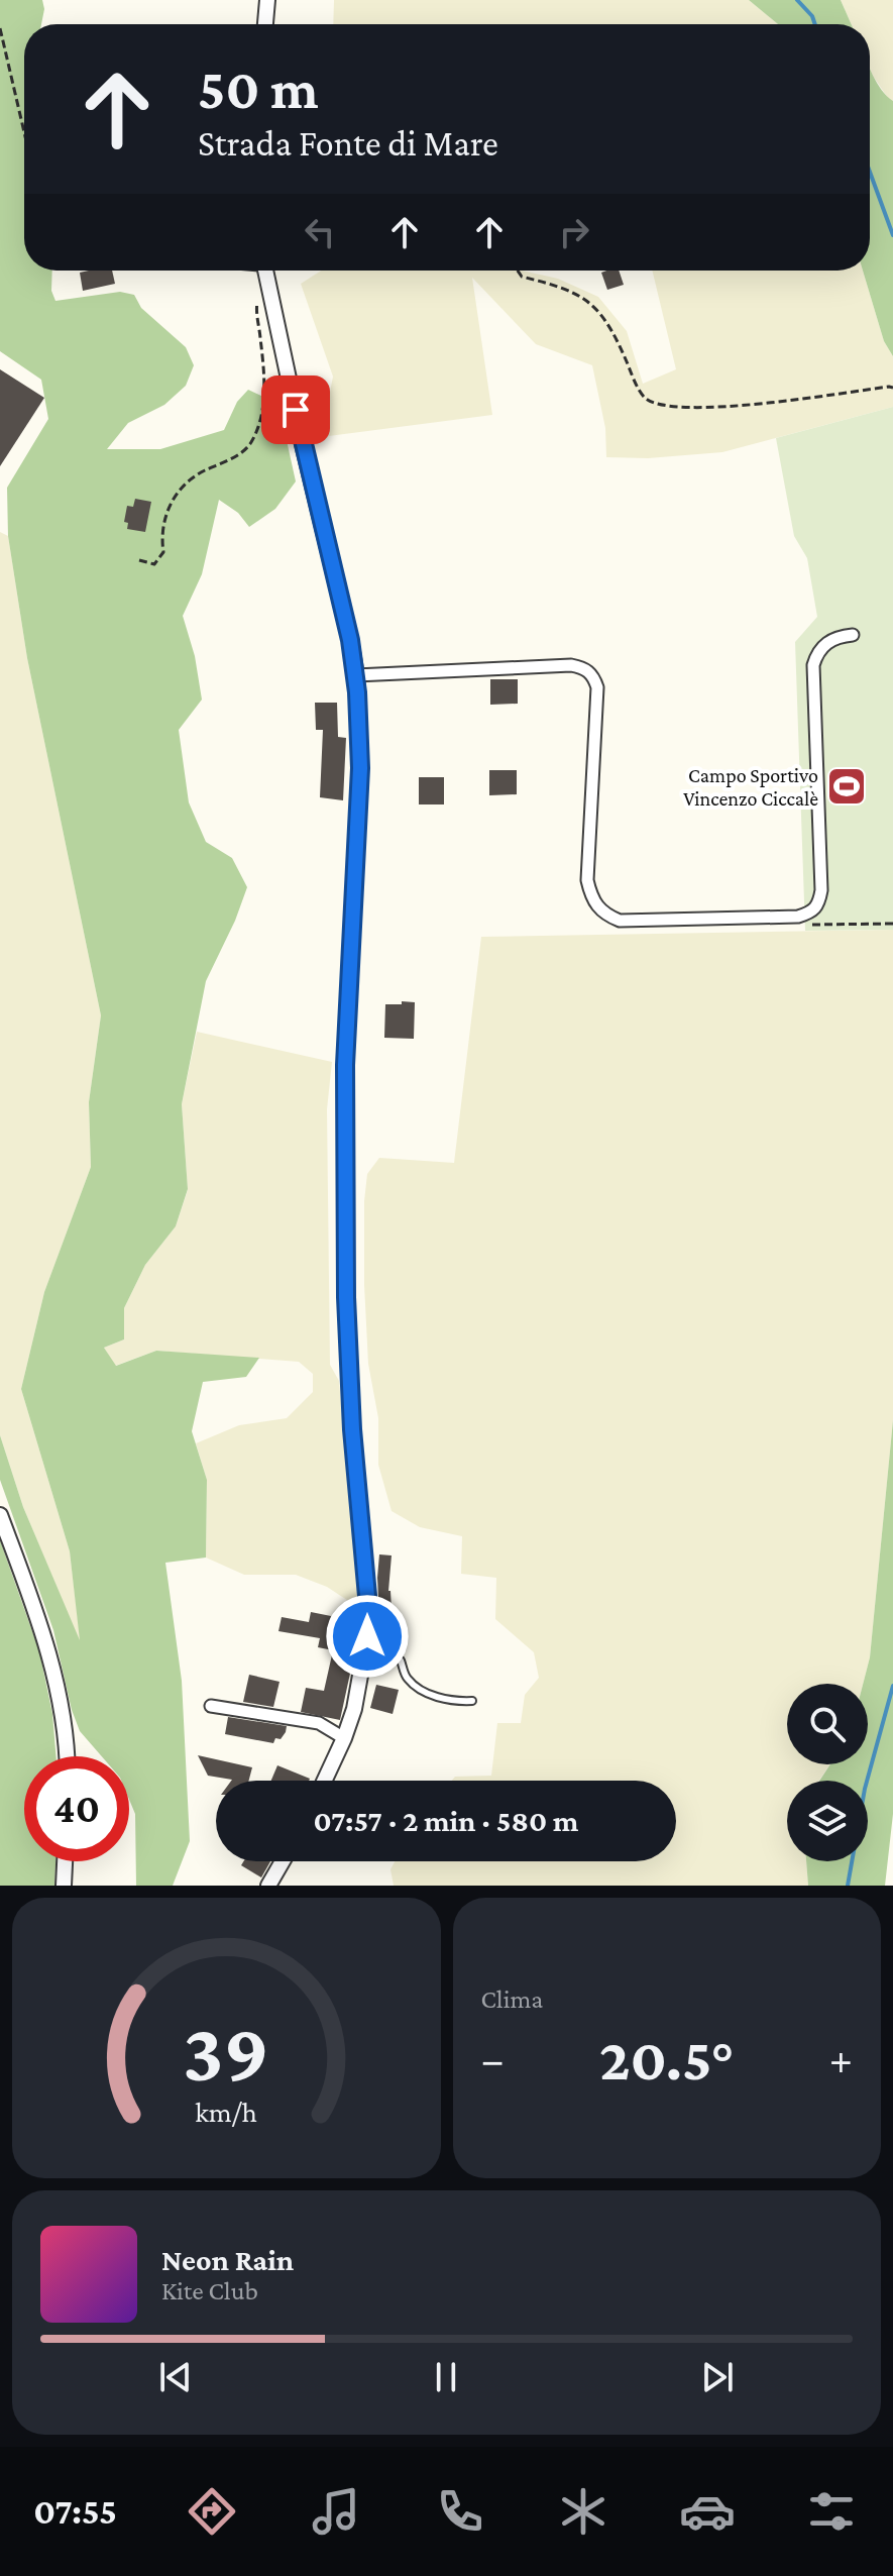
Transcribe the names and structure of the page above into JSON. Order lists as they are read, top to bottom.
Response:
{
  "places": {
    "sports": ["Campo Sportivo Vincenzo Ciccalè"]
  },
  "page": {
    "turn": ["50 m", "Strada Fonte di Mare"],
    "limit": "40",
    "trip": "07:57 · 2 min · 580 m",
    "tile": "Clima",
    "heat": ["−", "20.5°", "+"],
    "song": ["Neon Rain", "Kite Club"],
    "tabs": "07:55",
    "gauge": ["39", "km/h"]
  }
}
